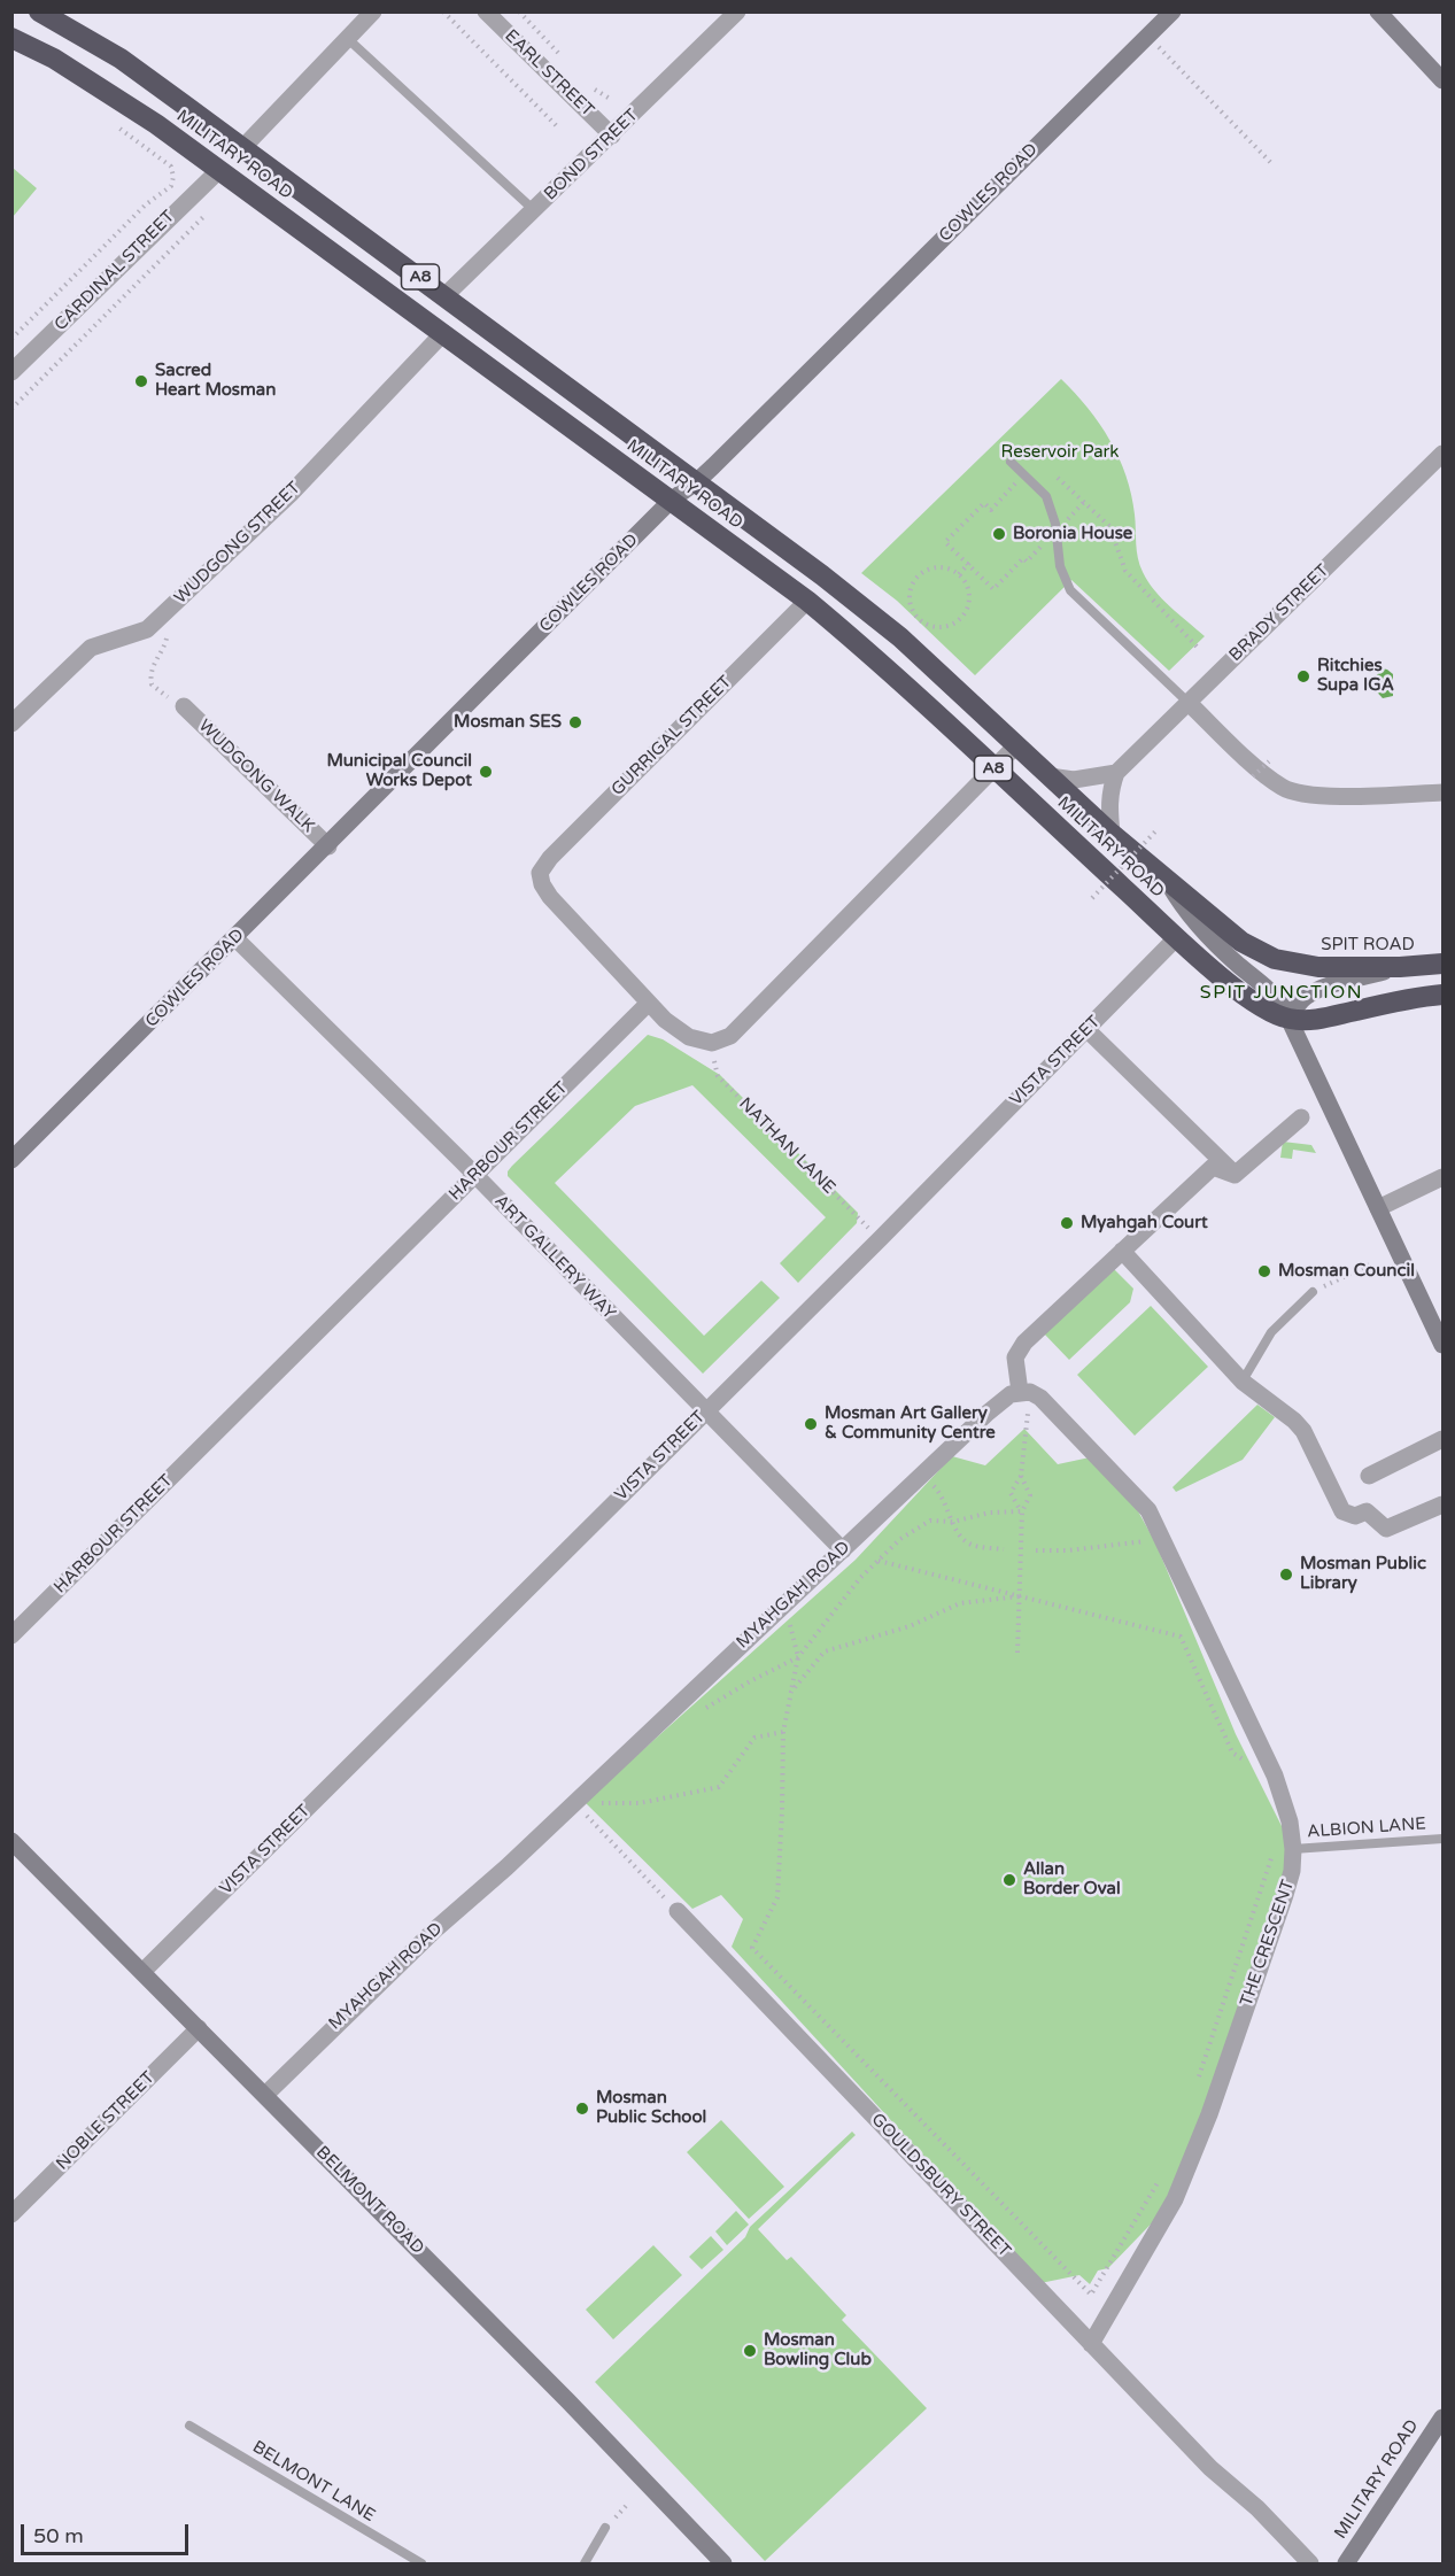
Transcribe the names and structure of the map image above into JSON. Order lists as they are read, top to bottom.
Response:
{
  "streets": {
    "highway": ["MILITARY ROAD", "A8", "SPIT ROAD"],
    "street": [
      "EARL STREET",
      "BOND STREET",
      "COWLES ROAD",
      "CARDINAL STREET",
      "WUDGONG STREET",
      "BRADY STREET",
      "GURRIGAL STREET",
      "WUDGONG WALK",
      "VISTA STREET",
      "HARBOUR STREET",
      "ART GALLERY WAY",
      "MYAHGAH ROAD",
      "THE CRESCENT",
      "NOBLE STREET",
      "GOULDSBURY STREET",
      "BELMONT ROAD"
    ],
    "lane": ["ALBION LANE", "BELMONT LANE"],
    "path": ["NATHAN LANE"]
  },
  "crossings": [
    ["EARL STREET", "BOND STREET"],
    ["MILITARY ROAD", "BOND STREET"],
    ["MILITARY ROAD", "COWLES ROAD"],
    ["MILITARY ROAD", "CARDINAL STREET"],
    ["MILITARY ROAD", "A8"],
    ["MILITARY ROAD", "WUDGONG STREET"],
    ["MILITARY ROAD", "GURRIGAL STREET"],
    ["MILITARY ROAD", "SPIT ROAD"],
    ["MILITARY ROAD", "VISTA STREET"],
    ["COWLES ROAD", "WUDGONG WALK"],
    ["COWLES ROAD", "ART GALLERY WAY"],
    ["GURRIGAL STREET", "HARBOUR STREET"],
    ["VISTA STREET", "NATHAN LANE"],
    ["VISTA STREET", "ART GALLERY WAY"],
    ["VISTA STREET", "BELMONT ROAD"],
    ["HARBOUR STREET", "ART GALLERY WAY"],
    ["ART GALLERY WAY", "MYAHGAH ROAD"],
    ["MYAHGAH ROAD", "THE CRESCENT"],
    ["MYAHGAH ROAD", "BELMONT ROAD"],
    ["ALBION LANE", "THE CRESCENT"],
    ["THE CRESCENT", "GOULDSBURY STREET"],
    ["NOBLE STREET", "BELMONT ROAD"]
  ],
  "districts": ["SPIT JUNCTION"],
  "parks": ["Reservoir Park"],
  "places": [
    "Sacred Heart Mosman",
    "Boronia House",
    "Ritchies Supa IGA",
    "Mosman SES",
    "Municipal Council Works Depot",
    "Myahgah Court",
    "Mosman Council",
    "Mosman Art Gallery & Community Centre",
    "Mosman Public Library",
    "Allan Border Oval",
    "Mosman Public School",
    "Mosman Bowling Club"
  ],
  "scale_bar": "50 m"
}
